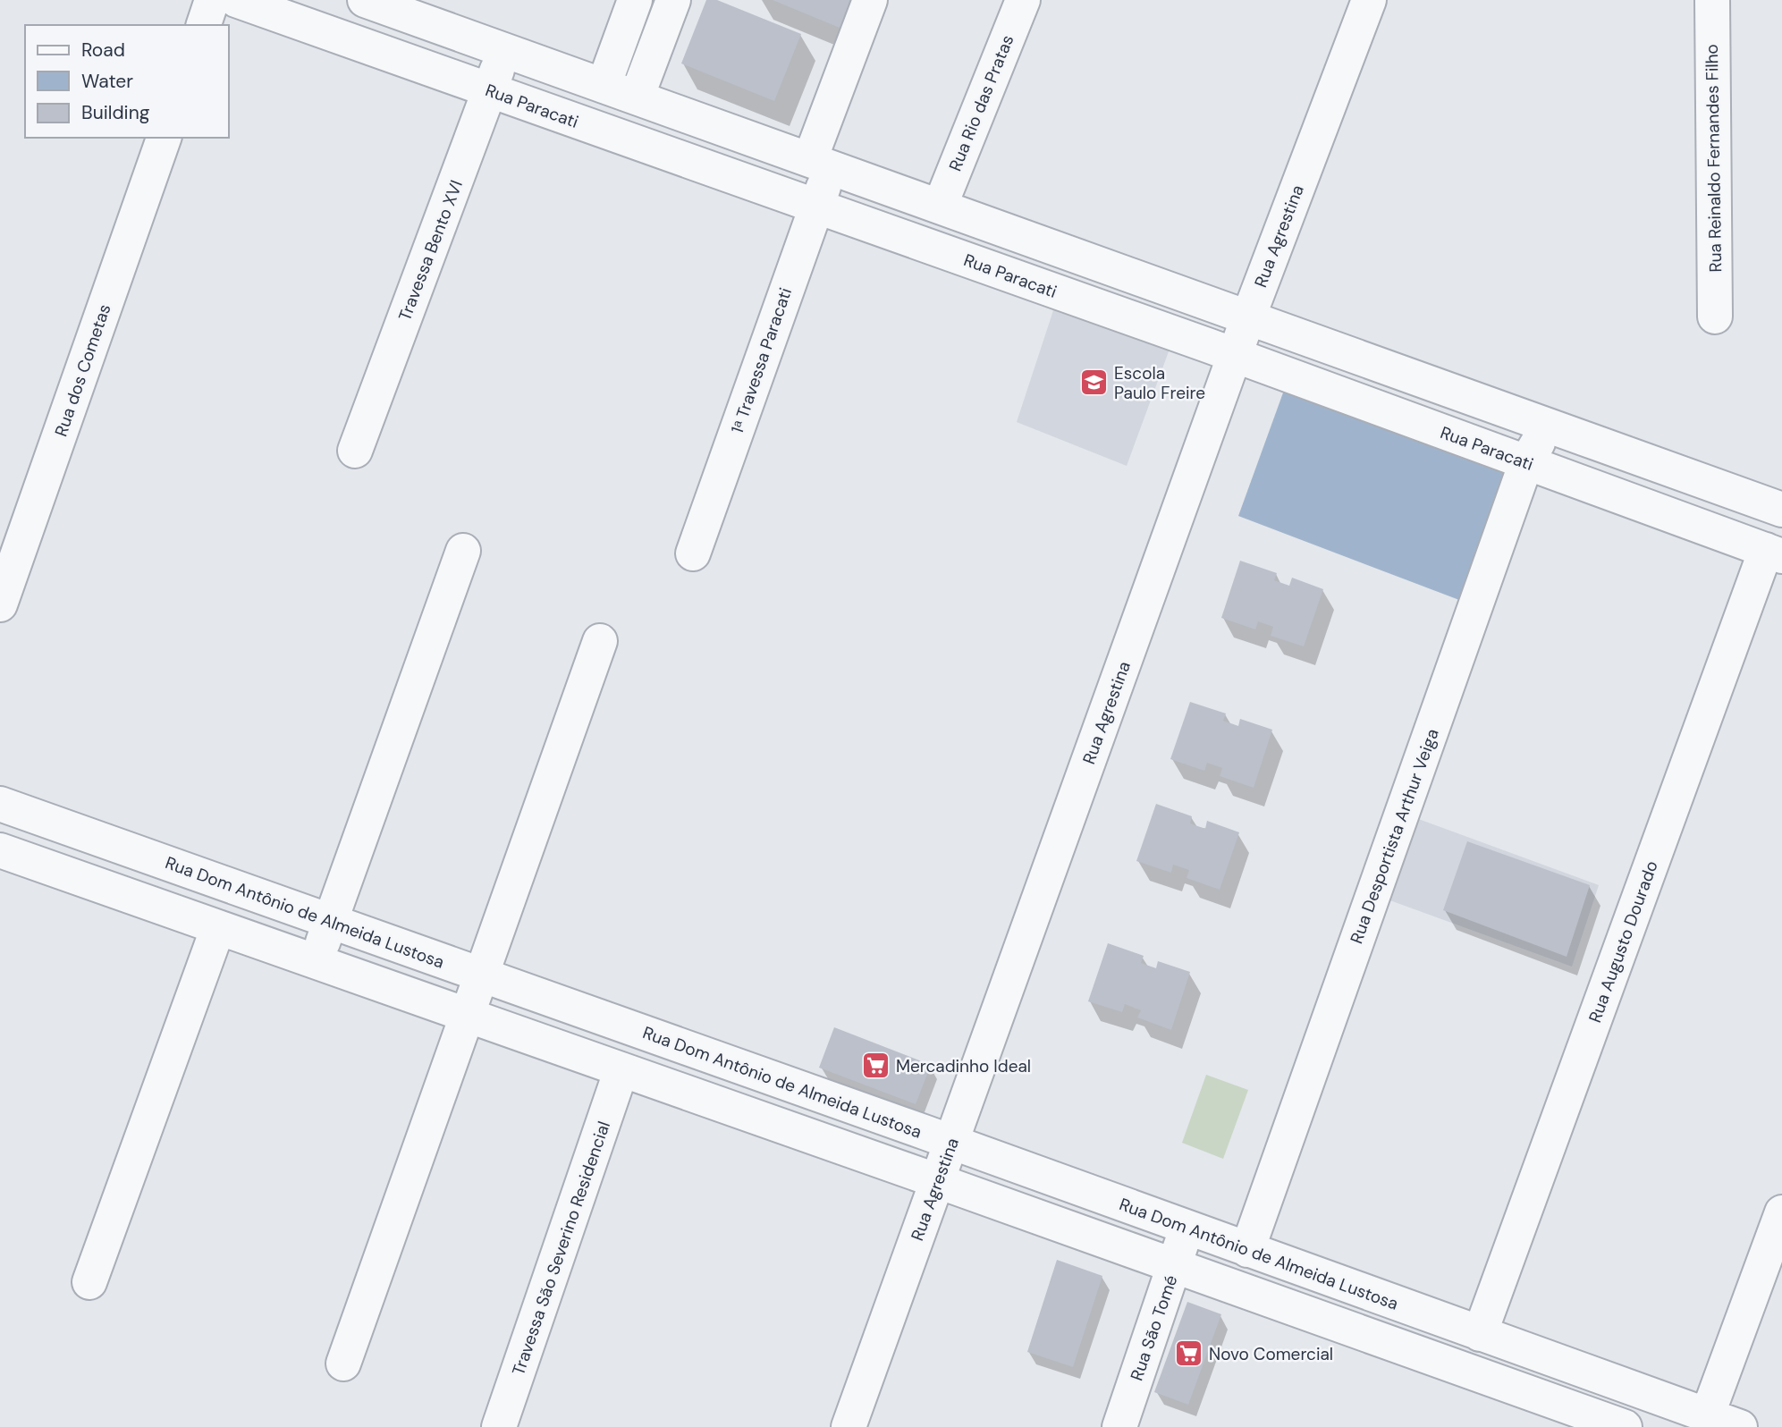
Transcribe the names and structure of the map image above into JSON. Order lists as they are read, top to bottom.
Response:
{
  "streets": {
    "street": [
      "Rua Rio das Pratas",
      "Rua Paracati",
      "Rua Reinaldo Fernandes Filho",
      "Rua Agrestina",
      "Travessa Bento XVI",
      "1ᵃ Travessa Paracati",
      "Rua dos Cometas",
      "Rua Desportista Arthur Veiga",
      "Rua Dom Antônio de Almeida Lustosa",
      "Rua Augusto Dourado",
      "Travessa São Severino Residencial",
      "Rua São Tomé"
    ]
  },
  "crossings": [
    ["Rua Paracati", "Rua Agrestina"],
    ["Rua Paracati", "Travessa Bento XVI"],
    ["Rua Paracati", "1ᵃ Travessa Paracati"],
    ["Rua Paracati", "Rua Desportista Arthur Veiga"],
    ["Rua Paracati", "Rua Augusto Dourado"],
    ["Rua Agrestina", "Rua Dom Antônio de Almeida Lustosa"],
    ["Rua Desportista Arthur Veiga", "Rua Dom Antônio de Almeida Lustosa"],
    ["Rua Dom Antônio de Almeida Lustosa", "Rua Augusto Dourado"],
    ["Rua Dom Antônio de Almeida Lustosa", "Rua São Tomé"]
  ],
  "places": {
    "school or university": ["Escola Paulo Freire"],
    "supermarket": ["Mercadinho Ideal", "Novo Comercial"]
  },
  "legend": ["Road", "Water", "Building"]
}
